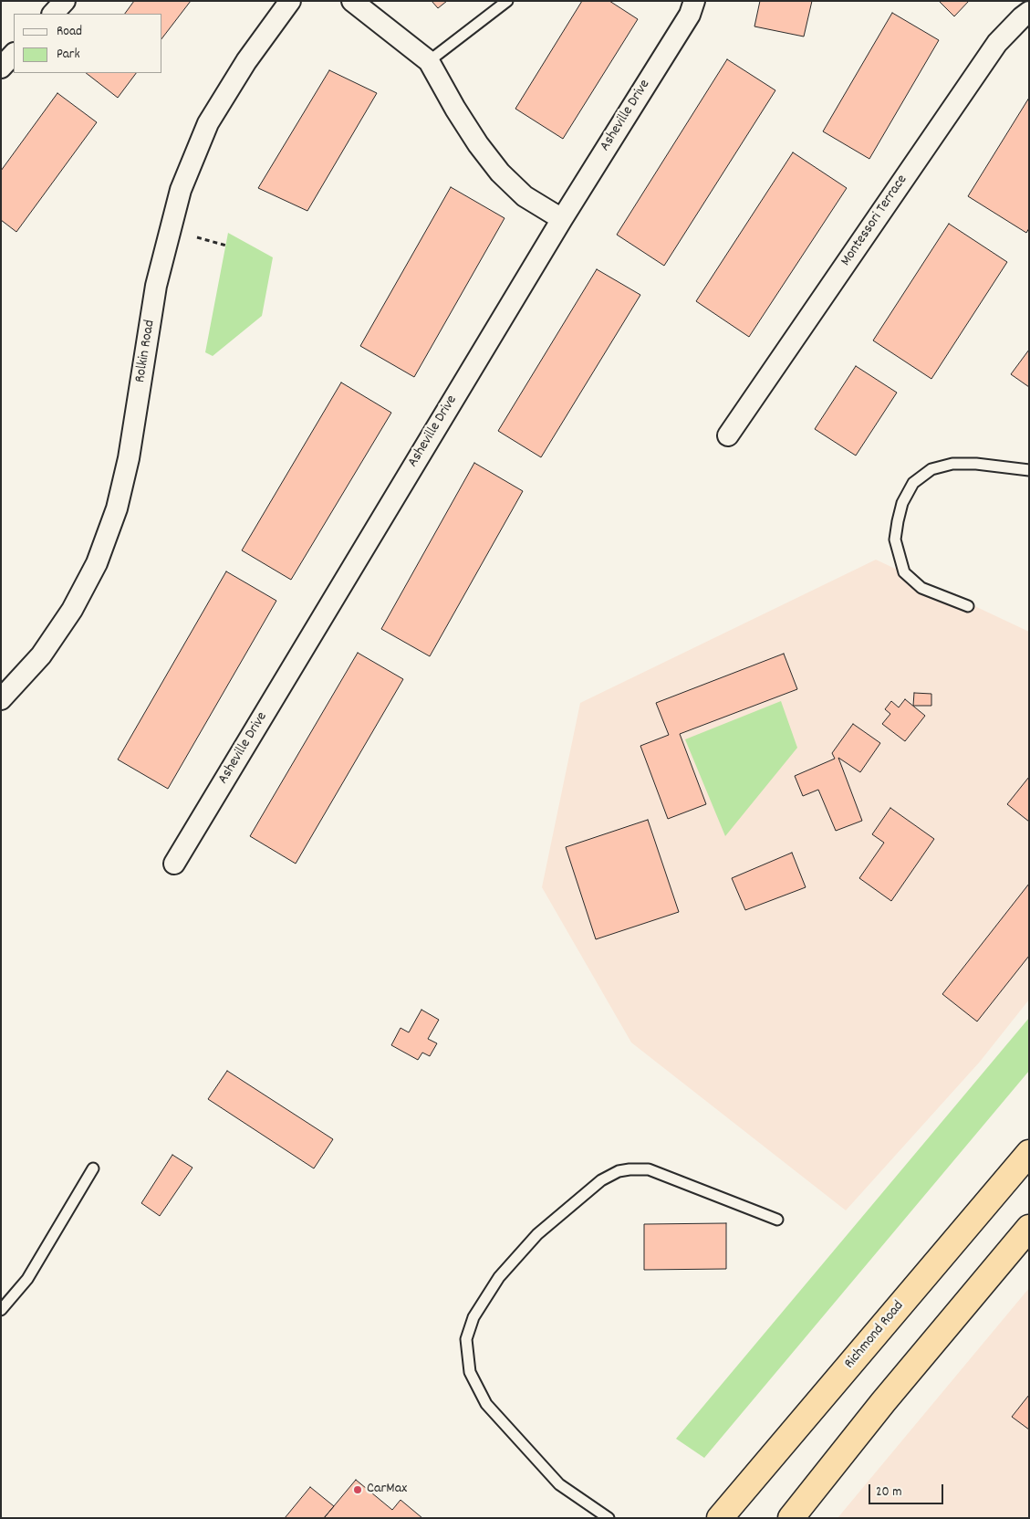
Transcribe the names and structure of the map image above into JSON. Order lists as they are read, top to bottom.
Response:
{
  "streets": {
    "highway": ["Richmond Road"],
    "street": ["Asheville Drive", "Montessori Terrace", "Rolkin Road"]
  },
  "places": ["CarMax"],
  "legend": ["Road", "Park"],
  "scale_bar": "20 m"
}
